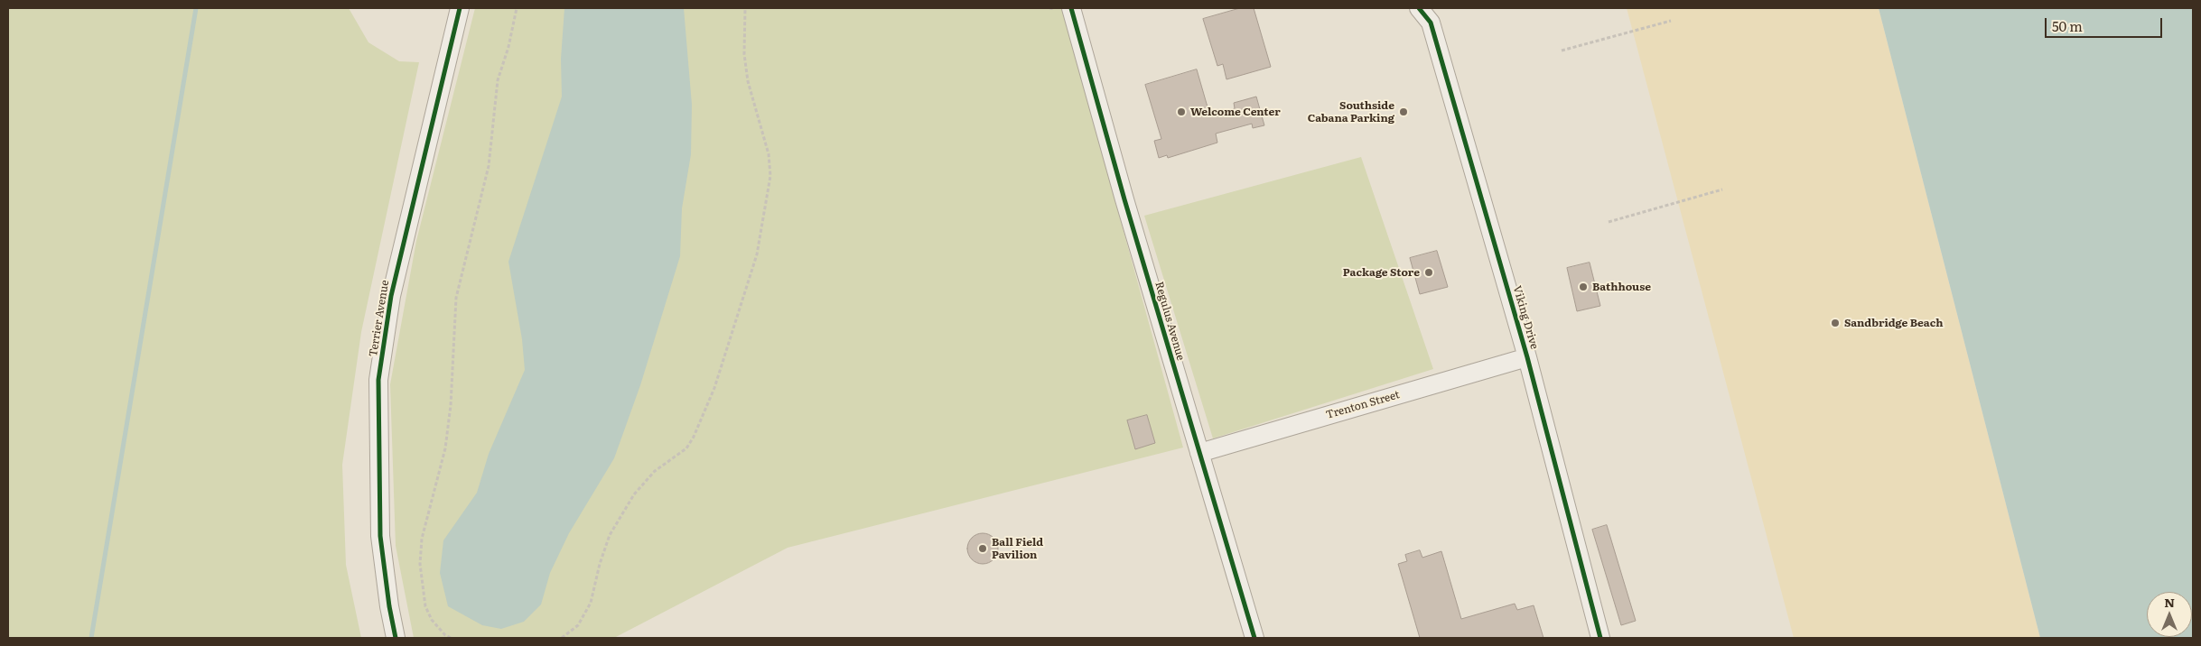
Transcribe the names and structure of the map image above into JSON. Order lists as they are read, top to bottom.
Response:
{
  "streets": {
    "street": [
      "Viking Drive",
      "Terrier Avenue",
      "Regulus Avenue",
      "Trenton Street"
    ]
  },
  "crossings": [
    ["Viking Drive", "Trenton Street"],
    ["Regulus Avenue", "Trenton Street"]
  ],
  "places": [
    "Welcome Center",
    "Southside Cabana Parking",
    "Package Store",
    "Bathhouse",
    "Sandbridge Beach",
    "Ball Field Pavilion"
  ],
  "scale_bar": "50 m",
  "north": "top"
}
